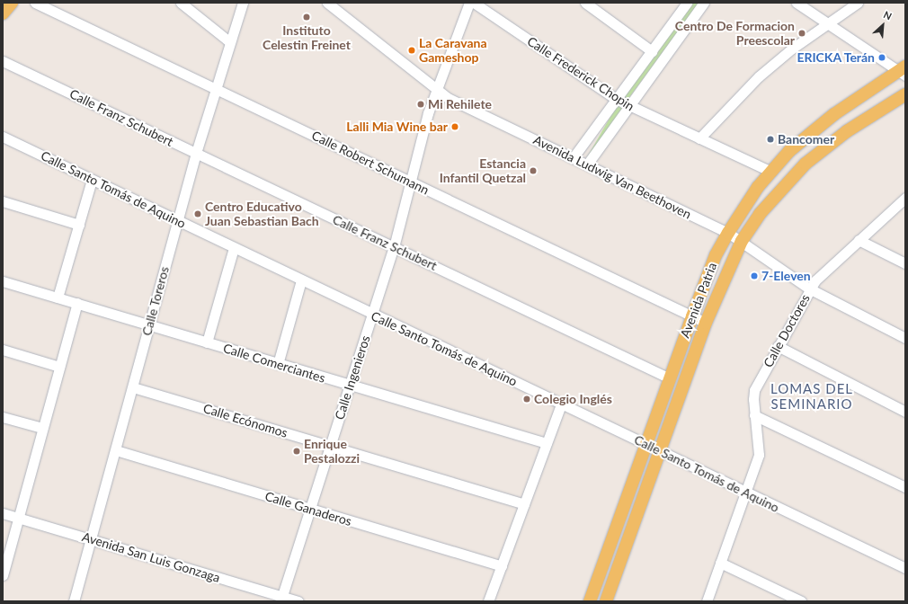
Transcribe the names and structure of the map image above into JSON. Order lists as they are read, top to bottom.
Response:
{
  "streets": {
    "main road": ["Avenida Patria"],
    "street": [
      "Calle Frederick Chopin",
      "Calle Franz Schubert",
      "Calle Robert Schumann",
      "Avenida Ludwig Van Beethoven",
      "Calle Santo Tomás de Aquino",
      "Calle Toreros",
      "Calle Doctores",
      "Calle Comerciantes",
      "Calle Ingenieros",
      "Calle Ecónomos",
      "Calle Ganaderos",
      "Avenida San Luis Gonzaga"
    ]
  },
  "crossings": [
    ["Calle Frederick Chopin", "Avenida Patria"],
    ["Calle Franz Schubert", "Avenida Patria"],
    ["Calle Franz Schubert", "Calle Toreros"],
    ["Calle Franz Schubert", "Calle Ingenieros"],
    ["Calle Robert Schumann", "Avenida Patria"],
    ["Calle Robert Schumann", "Calle Toreros"],
    ["Calle Robert Schumann", "Calle Ingenieros"],
    ["Avenida Ludwig Van Beethoven", "Avenida Patria"],
    ["Avenida Ludwig Van Beethoven", "Calle Doctores"],
    ["Avenida Ludwig Van Beethoven", "Calle Ingenieros"],
    ["Calle Santo Tomás de Aquino", "Avenida Patria"],
    ["Calle Santo Tomás de Aquino", "Calle Toreros"],
    ["Calle Santo Tomás de Aquino", "Calle Doctores"],
    ["Calle Santo Tomás de Aquino", "Calle Ingenieros"],
    ["Calle Toreros", "Calle Comerciantes"],
    ["Calle Toreros", "Calle Ecónomos"],
    ["Calle Toreros", "Calle Ganaderos"],
    ["Calle Toreros", "Avenida San Luis Gonzaga"],
    ["Calle Comerciantes", "Calle Ingenieros"],
    ["Calle Ingenieros", "Calle Ecónomos"],
    ["Calle Ingenieros", "Calle Ganaderos"],
    ["Calle Ingenieros", "Avenida San Luis Gonzaga"]
  ],
  "districts": ["LOMAS DEL SEMINARIO"],
  "places": [
    "Instituto Celestin Freinet",
    "Centro De Formacion Preescolar",
    "La Caravana Gameshop",
    "ERICKA Terán",
    "Mi Rehilete",
    "Lalli Mia Wine bar",
    "Bancomer",
    "Estancia Infantil Quetzal",
    "Centro Educativo Juan Sebastian Bach",
    "7-Eleven",
    "Colegio Inglés",
    "Enrique Pestalozzi"
  ],
  "north": "top right"
}
